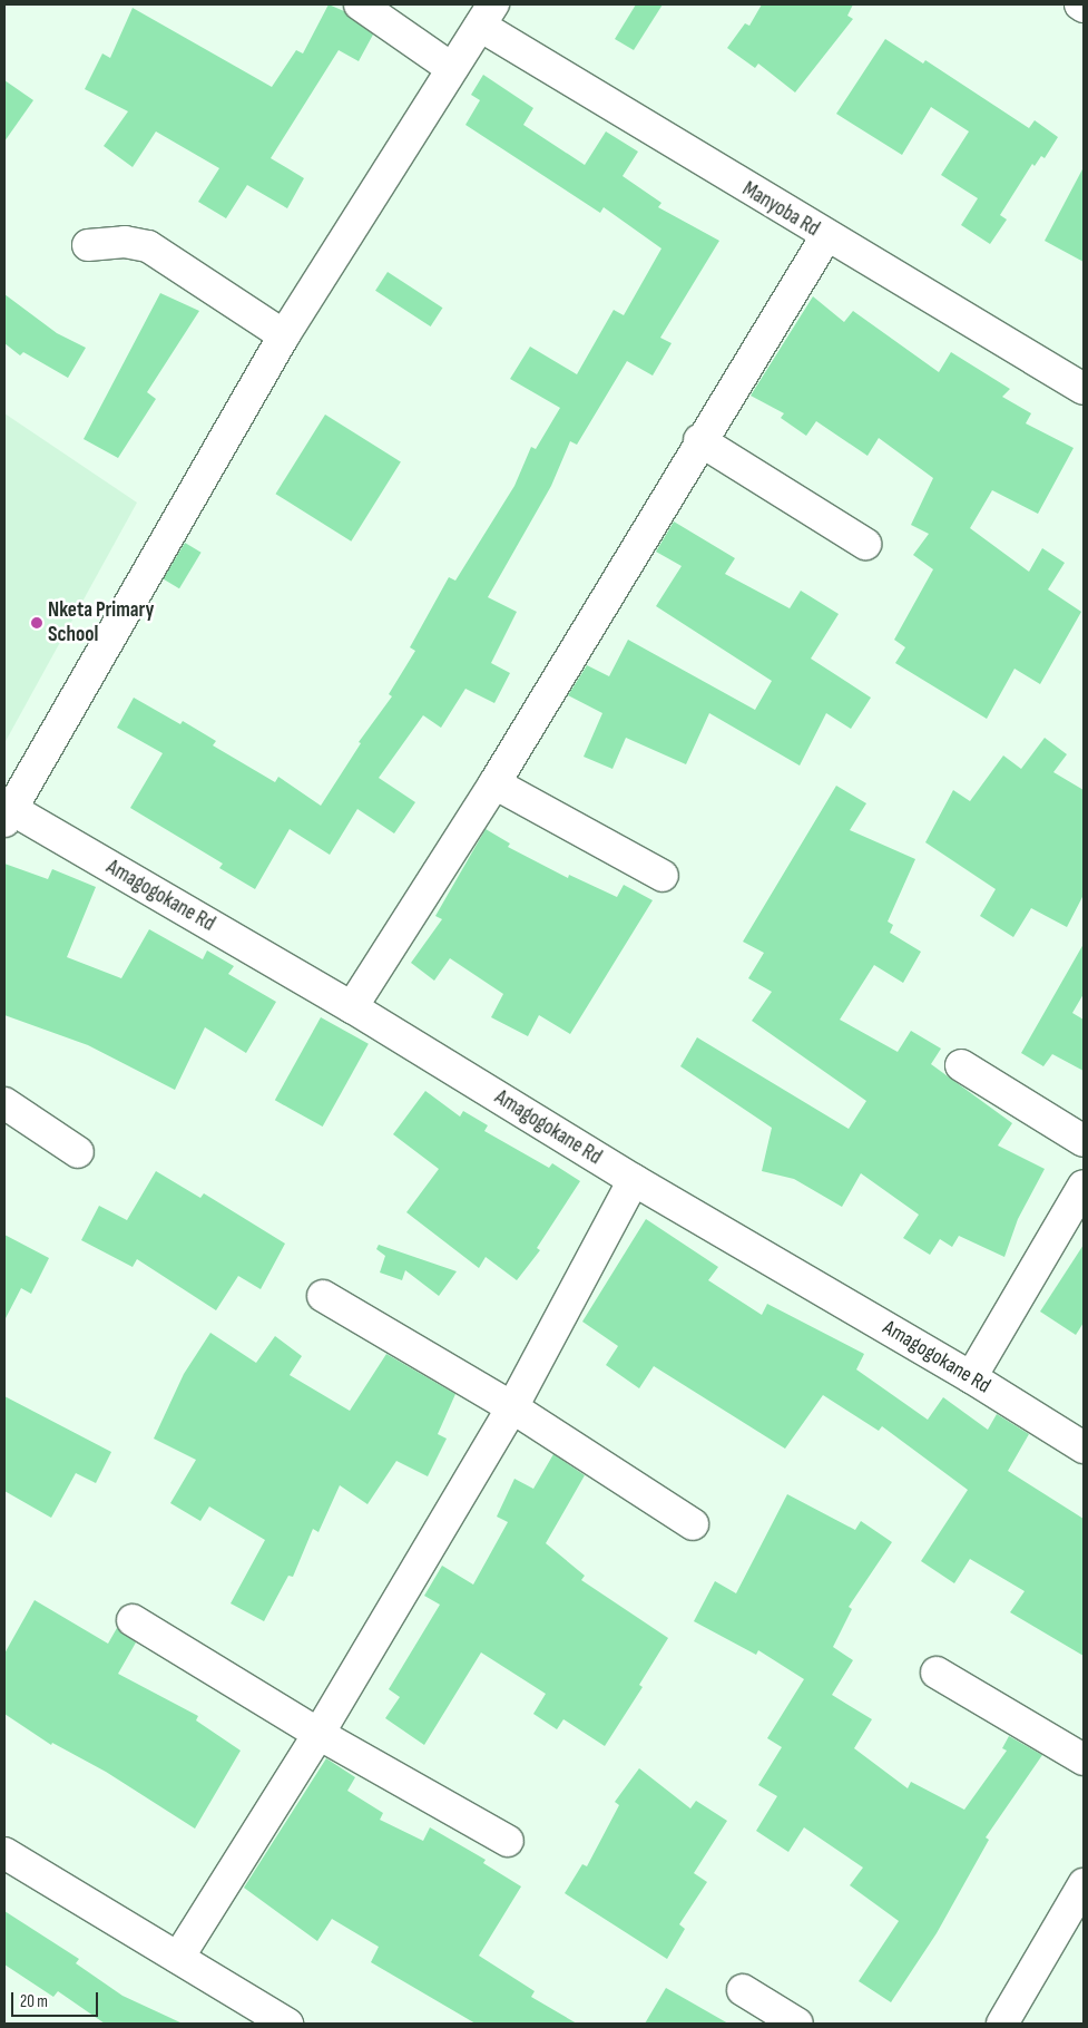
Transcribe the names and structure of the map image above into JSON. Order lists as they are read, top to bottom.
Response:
{
  "streets": {
    "street": ["Manyoba Rd", "Amagogokane Rd"]
  },
  "places": ["Nketa Primary School"],
  "scale_bar": "20 m"
}
